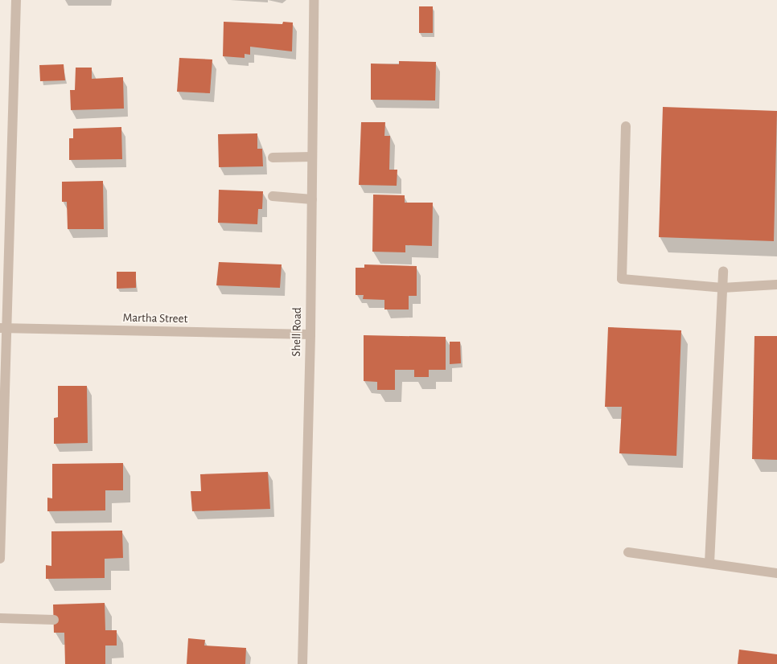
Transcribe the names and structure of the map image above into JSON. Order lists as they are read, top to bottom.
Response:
{
  "streets": {
    "street": ["Martha Street", "Shell Road"]
  },
  "crossings": [
    ["Martha Street", "Shell Road"]
  ]
}
